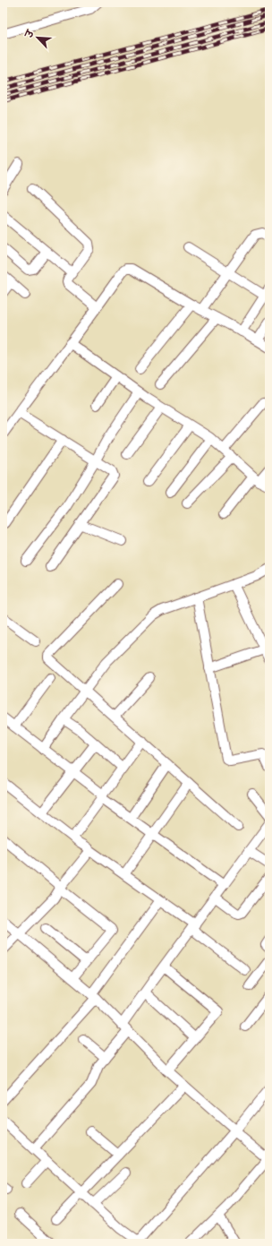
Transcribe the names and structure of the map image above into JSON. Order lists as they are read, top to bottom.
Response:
{
  "north": "top left"
}
